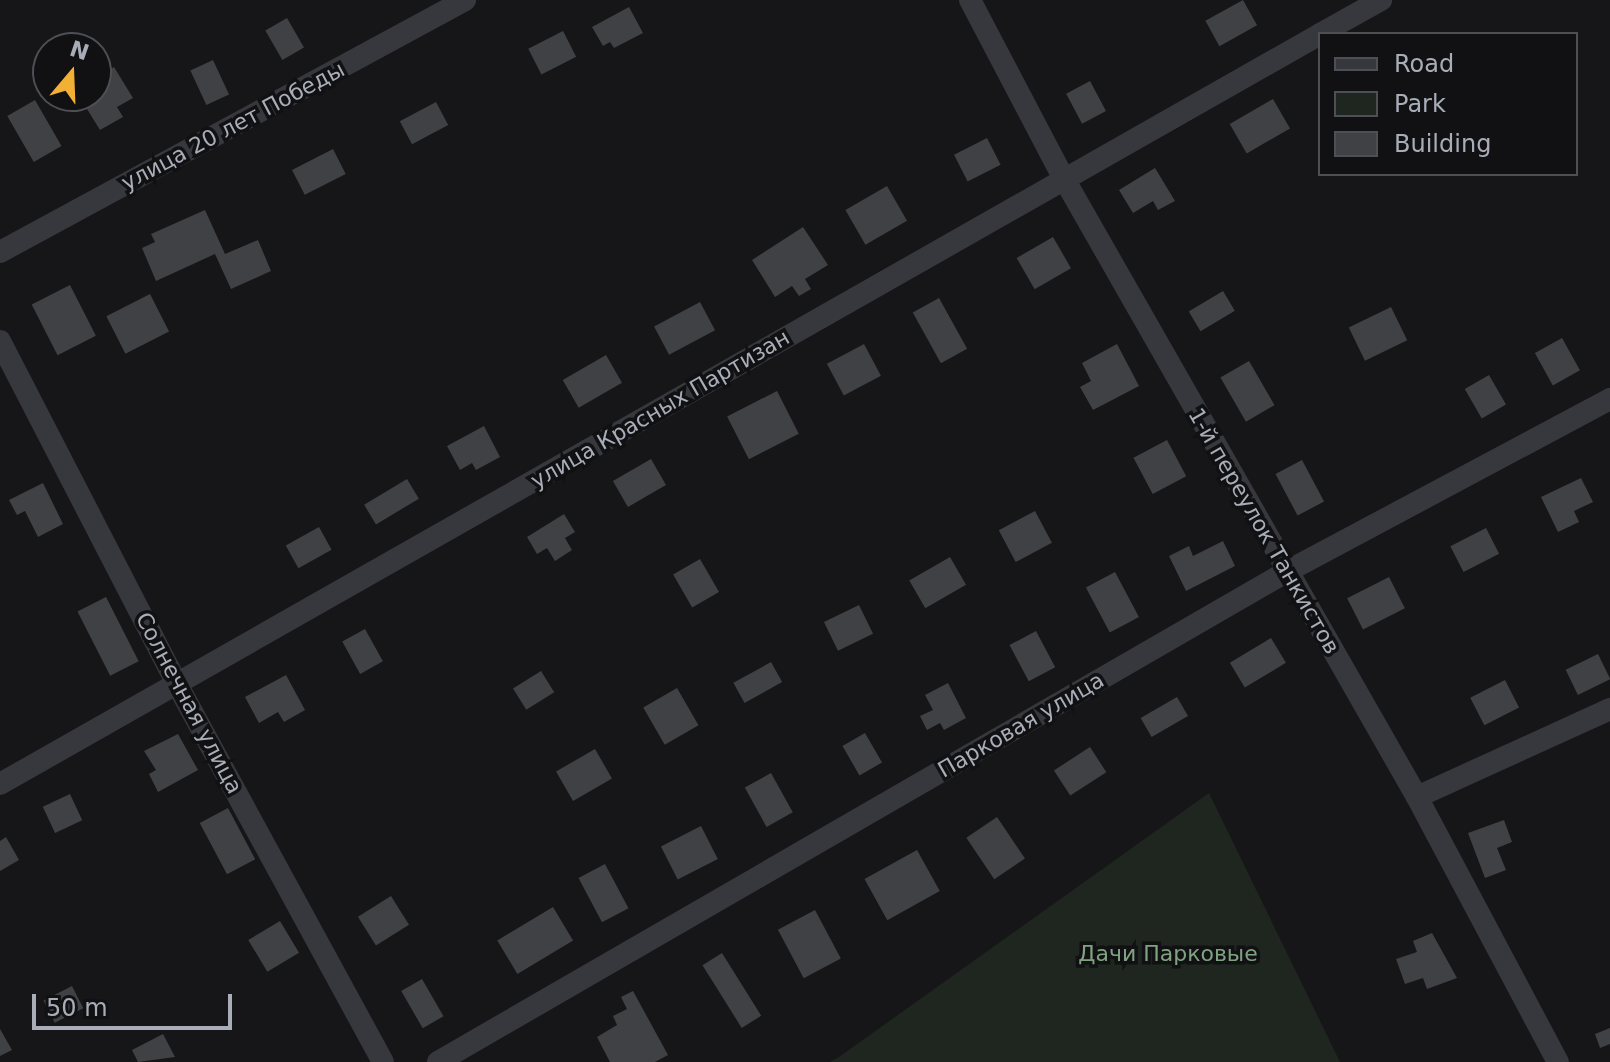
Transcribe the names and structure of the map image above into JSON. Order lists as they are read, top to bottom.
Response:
{
  "streets": {
    "street": [
      "улица 20 лет Победы",
      "улица Красных Партизан",
      "1-й переулок Танкистов",
      "Солнечная улица",
      "Парковая улица"
    ]
  },
  "crossings": [
    ["улица Красных Партизан", "1-й переулок Танкистов"],
    ["улица Красных Партизан", "Солнечная улица"],
    ["1-й переулок Танкистов", "Парковая улица"]
  ],
  "parks": ["Дачи Парковые"],
  "legend": ["Road", "Park", "Building"],
  "scale_bar": "50 m",
  "north": "top"
}
